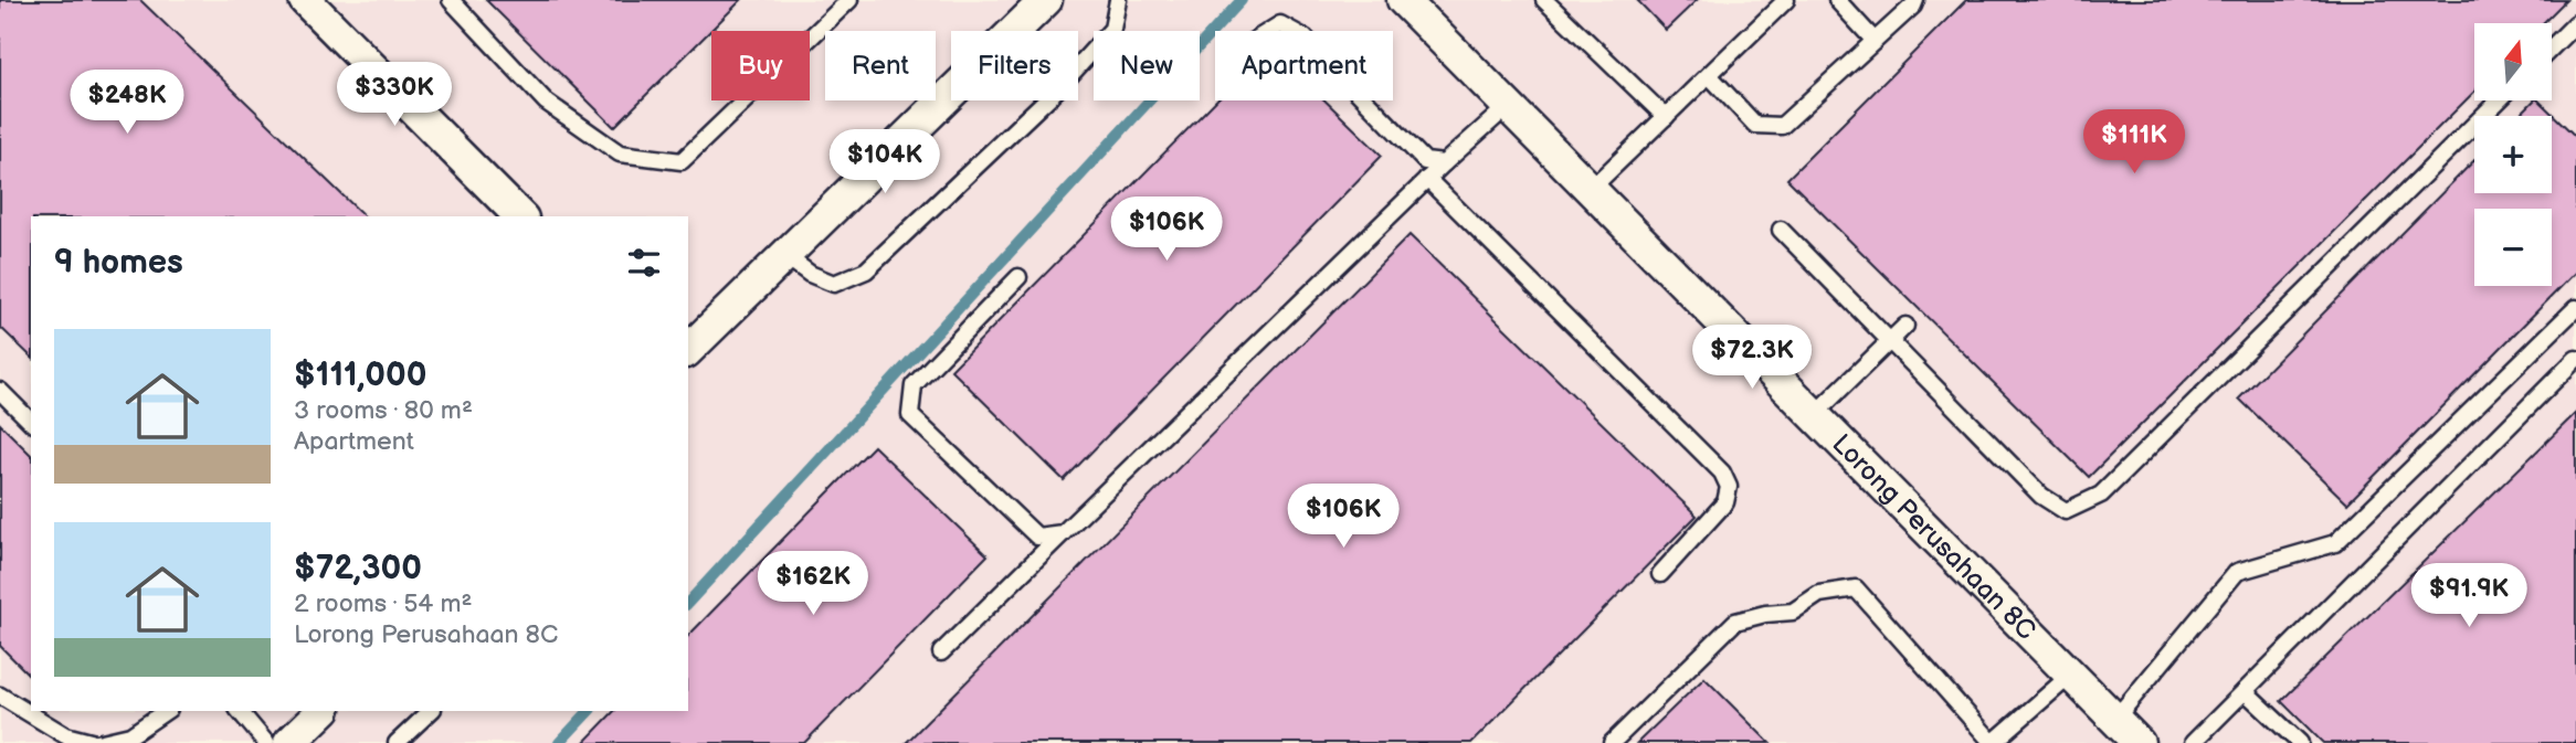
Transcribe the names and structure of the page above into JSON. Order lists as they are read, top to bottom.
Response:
{
  "streets": {
    "street": ["Lorong Perusahaan 8C"]
  },
  "north": "top",
  "page": {
    "map_buttons": ["+", "−"],
    "chip": [
      "Buy",
      "Rent",
      "Filters",
      "New",
      "Apartment"
    ],
    "price": [
      "$330K",
      "$248K",
      "$111K",
      "$104K",
      "$106K",
      "$72.3K",
      "$106K",
      "$162K",
      "$91.9K"
    ],
    "heading": "9 homes",
    "list": [
      {
        "name": "$111,000",
        "note": "3 rooms · 80 m² · Apartment"
      },
      {
        "name": "$72,300",
        "note": "2 rooms · 54 m² · Lorong Perusahaan 8C"
      }
    ]
  }
}
